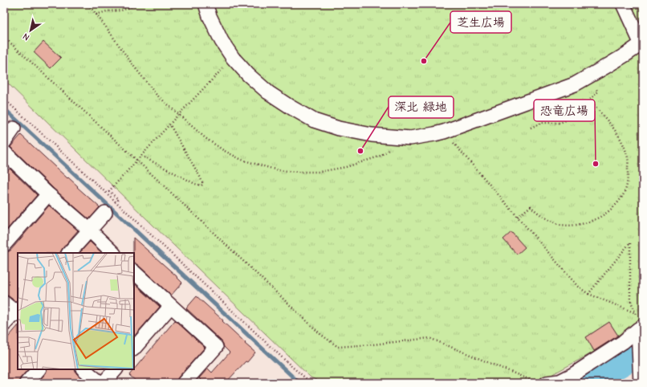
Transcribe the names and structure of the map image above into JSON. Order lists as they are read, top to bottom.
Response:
{
  "places": ["芝生広場", "深北 緑地", "恐竜広場"],
  "north": "bottom left"
}
